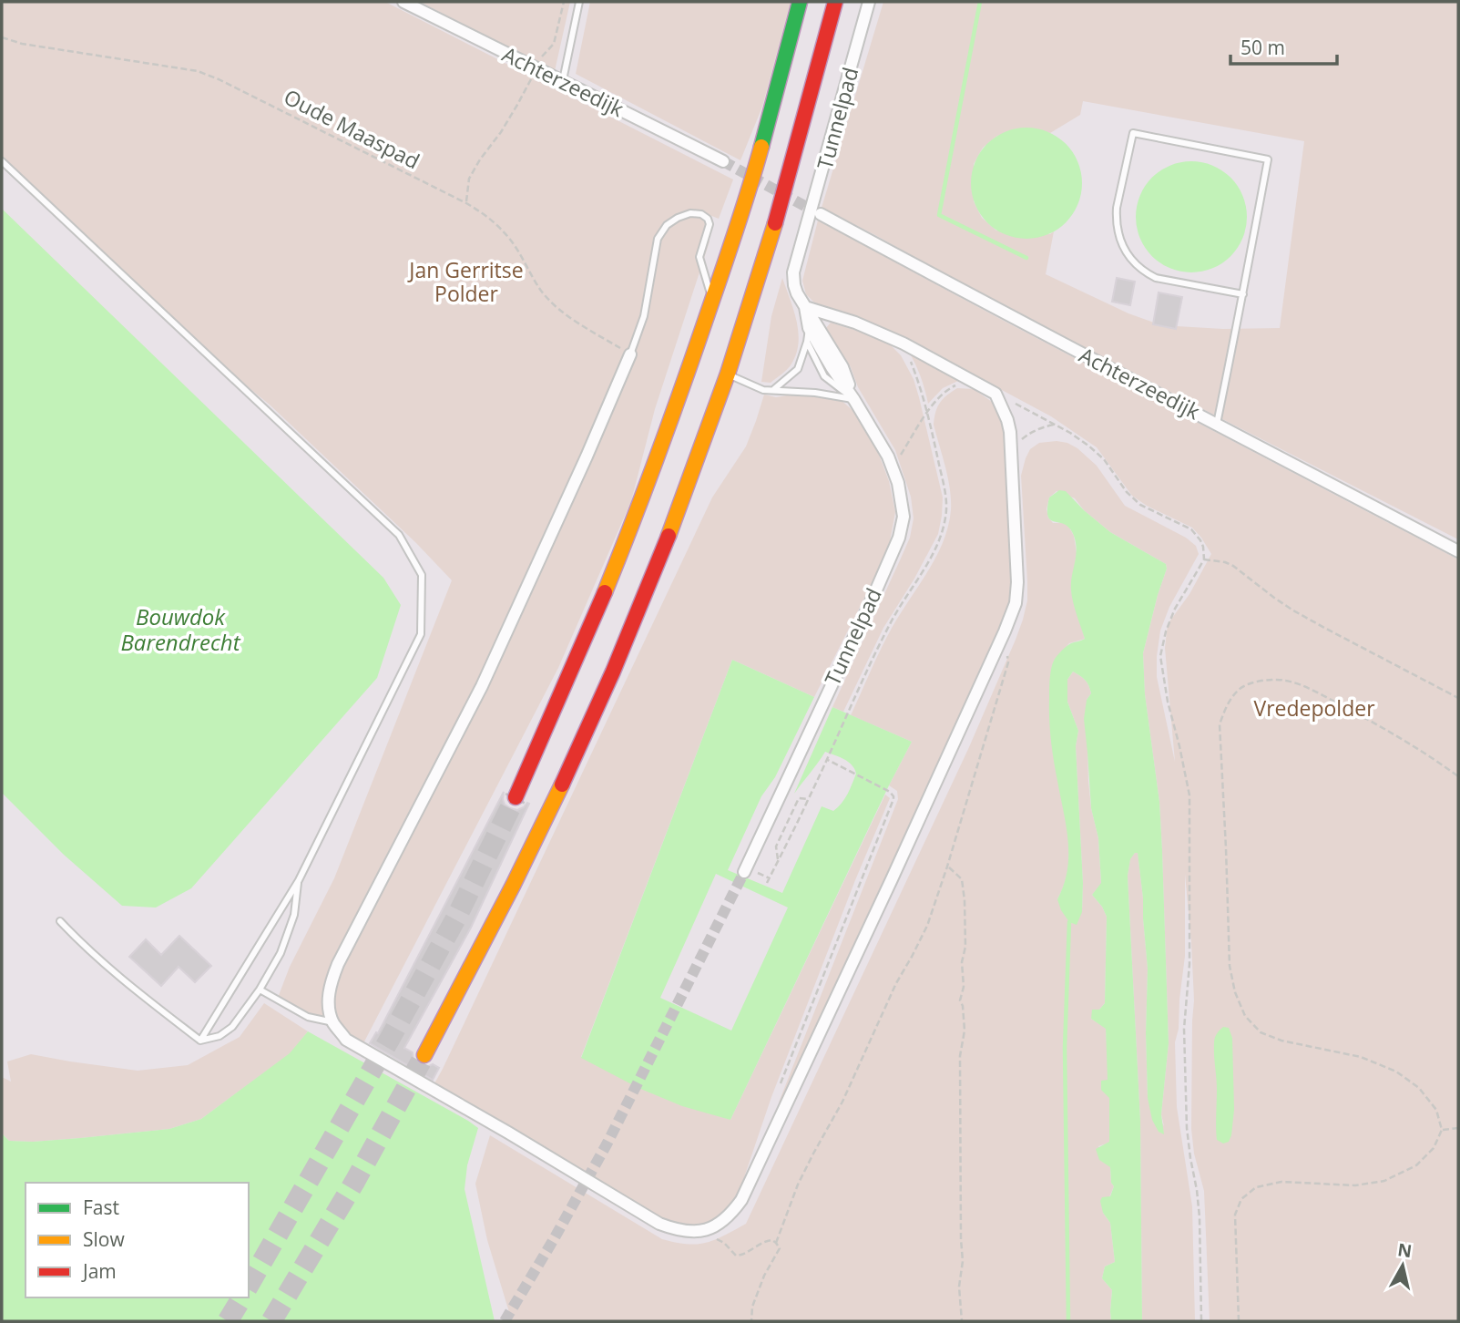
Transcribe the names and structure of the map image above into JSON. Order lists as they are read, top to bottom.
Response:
{
  "streets": {
    "street": ["Achterzeedijk", "Tunnelpad"],
    "path": ["Oude Maaspad"]
  },
  "water": ["Bouwdok Barendrecht"],
  "parks": ["Jan Gerritse Polder", "Vredepolder"],
  "legend": ["Fast", "Slow", "Jam"],
  "scale_bar": "50 m",
  "north": "top"
}
